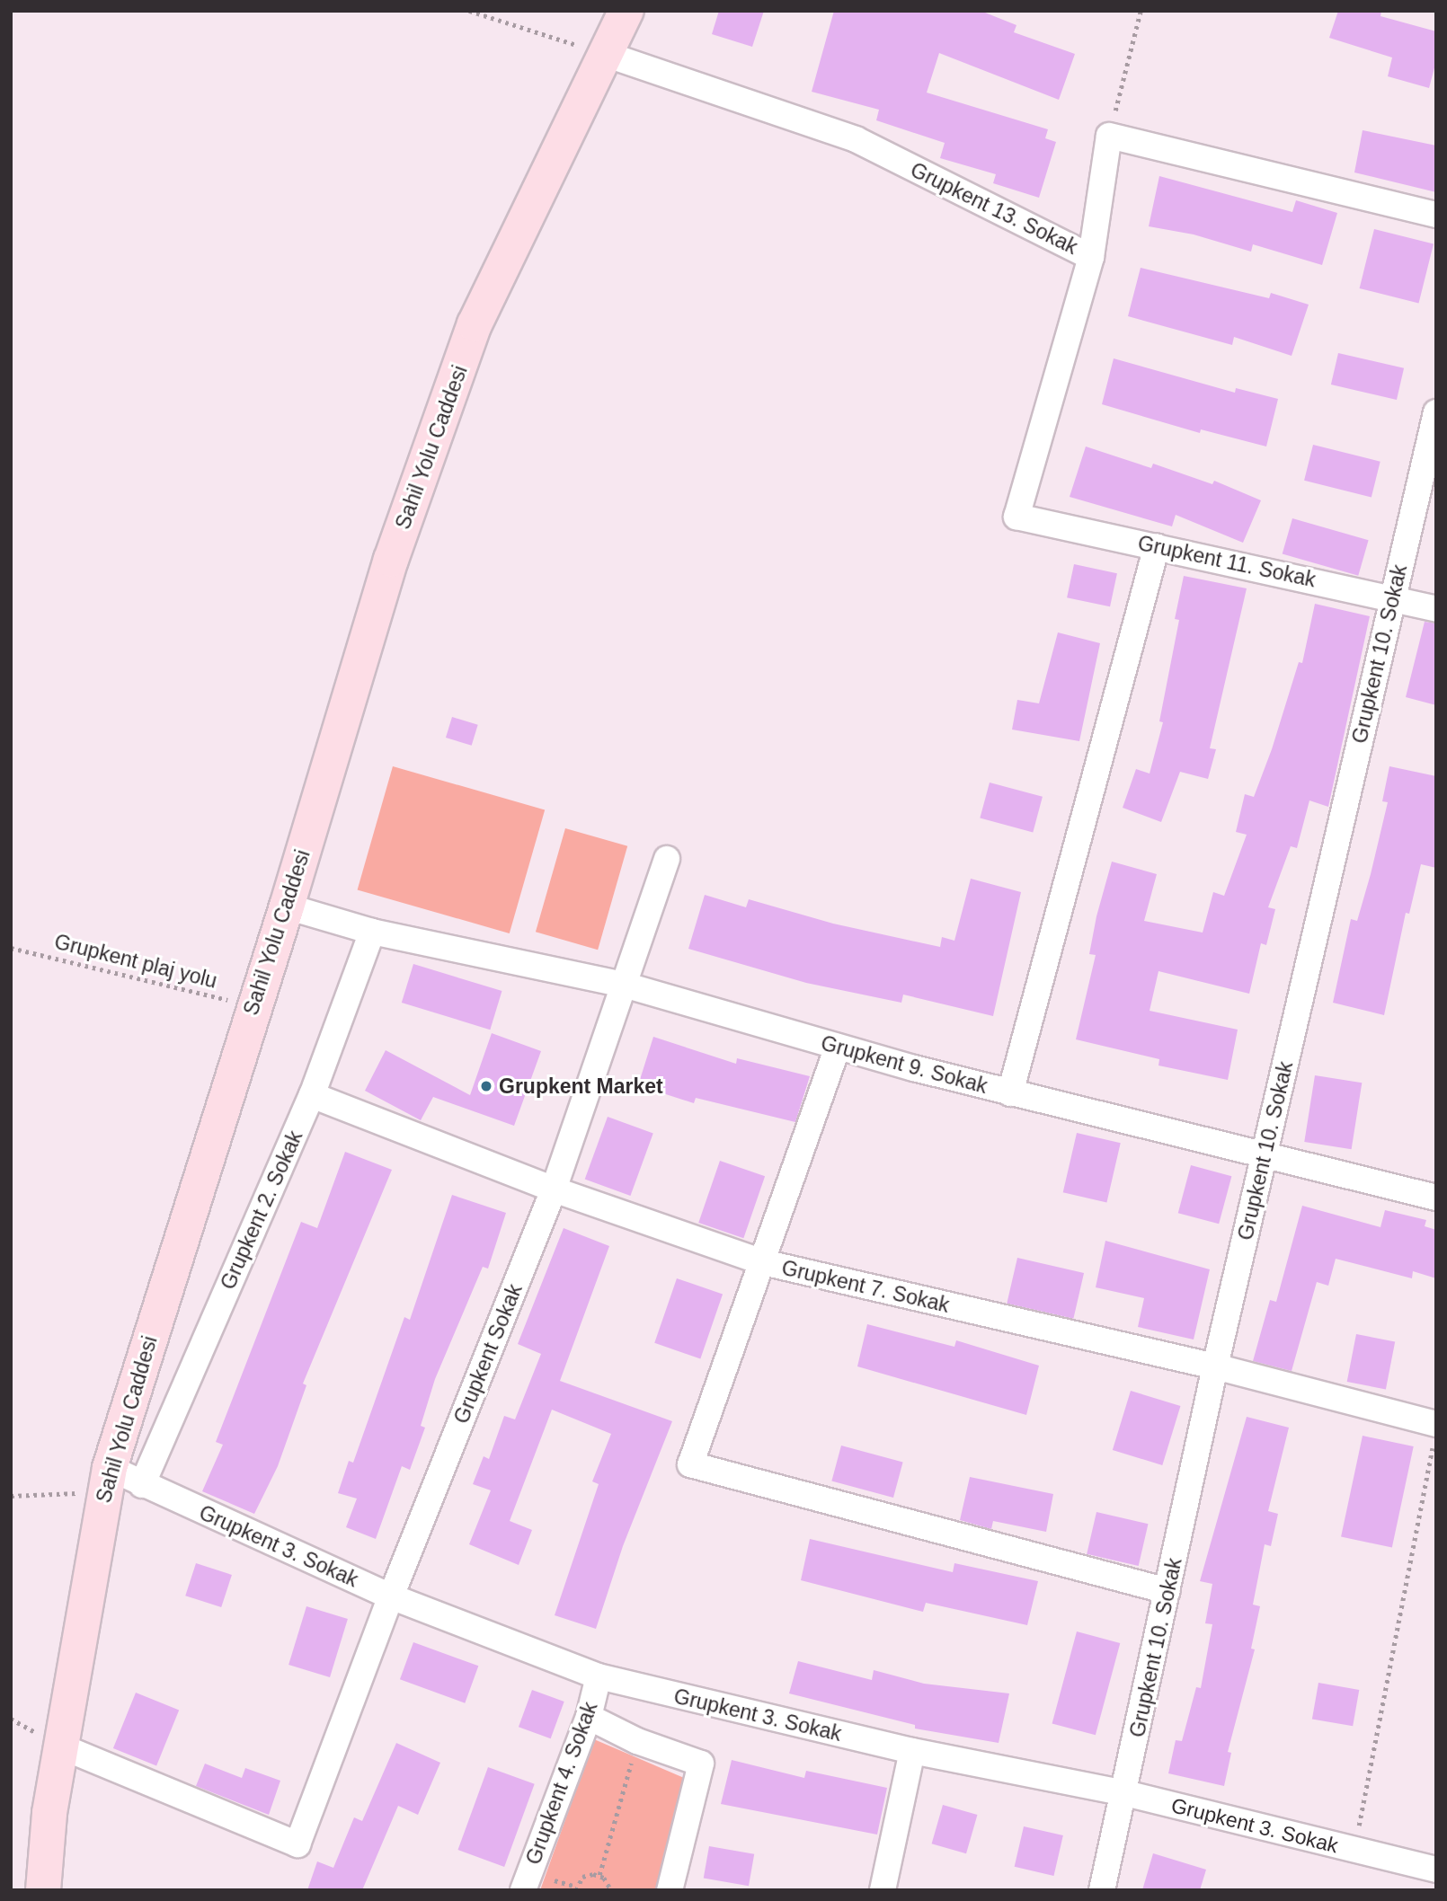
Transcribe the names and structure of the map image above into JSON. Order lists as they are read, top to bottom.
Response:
{
  "streets": {
    "street": [
      "Grupkent 13. Sokak",
      "Sahil Yolu Caddesi",
      "Grupkent 11. Sokak",
      "Grupkent 10. Sokak",
      "Grupkent 9. Sokak",
      "Grupkent 2. Sokak",
      "Grupkent 7. Sokak",
      "Grupkent Sokak",
      "Grupkent 3. Sokak",
      "Grupkent 4. Sokak"
    ],
    "path": ["Grupkent plaj yolu"]
  },
  "crossings": [
    ["Grupkent 13. Sokak", "Sahil Yolu Caddesi"],
    ["Grupkent 13. Sokak", "Grupkent 11. Sokak"],
    ["Sahil Yolu Caddesi", "Grupkent plaj yolu"],
    ["Sahil Yolu Caddesi", "Grupkent 9. Sokak"],
    ["Sahil Yolu Caddesi", "Grupkent Sokak"],
    ["Sahil Yolu Caddesi", "Grupkent 3. Sokak"],
    ["Grupkent 11. Sokak", "Grupkent 10. Sokak"],
    ["Grupkent 10. Sokak", "Grupkent 9. Sokak"],
    ["Grupkent 10. Sokak", "Grupkent 7. Sokak"],
    ["Grupkent 10. Sokak", "Grupkent 3. Sokak"],
    ["Grupkent 9. Sokak", "Grupkent 2. Sokak"],
    ["Grupkent 9. Sokak", "Grupkent Sokak"],
    ["Grupkent 2. Sokak", "Grupkent 7. Sokak"],
    ["Grupkent 2. Sokak", "Grupkent 3. Sokak"],
    ["Grupkent 7. Sokak", "Grupkent Sokak"],
    ["Grupkent Sokak", "Grupkent 3. Sokak"],
    ["Grupkent 3. Sokak", "Grupkent 4. Sokak"]
  ],
  "places": ["Grupkent Market"]
}
